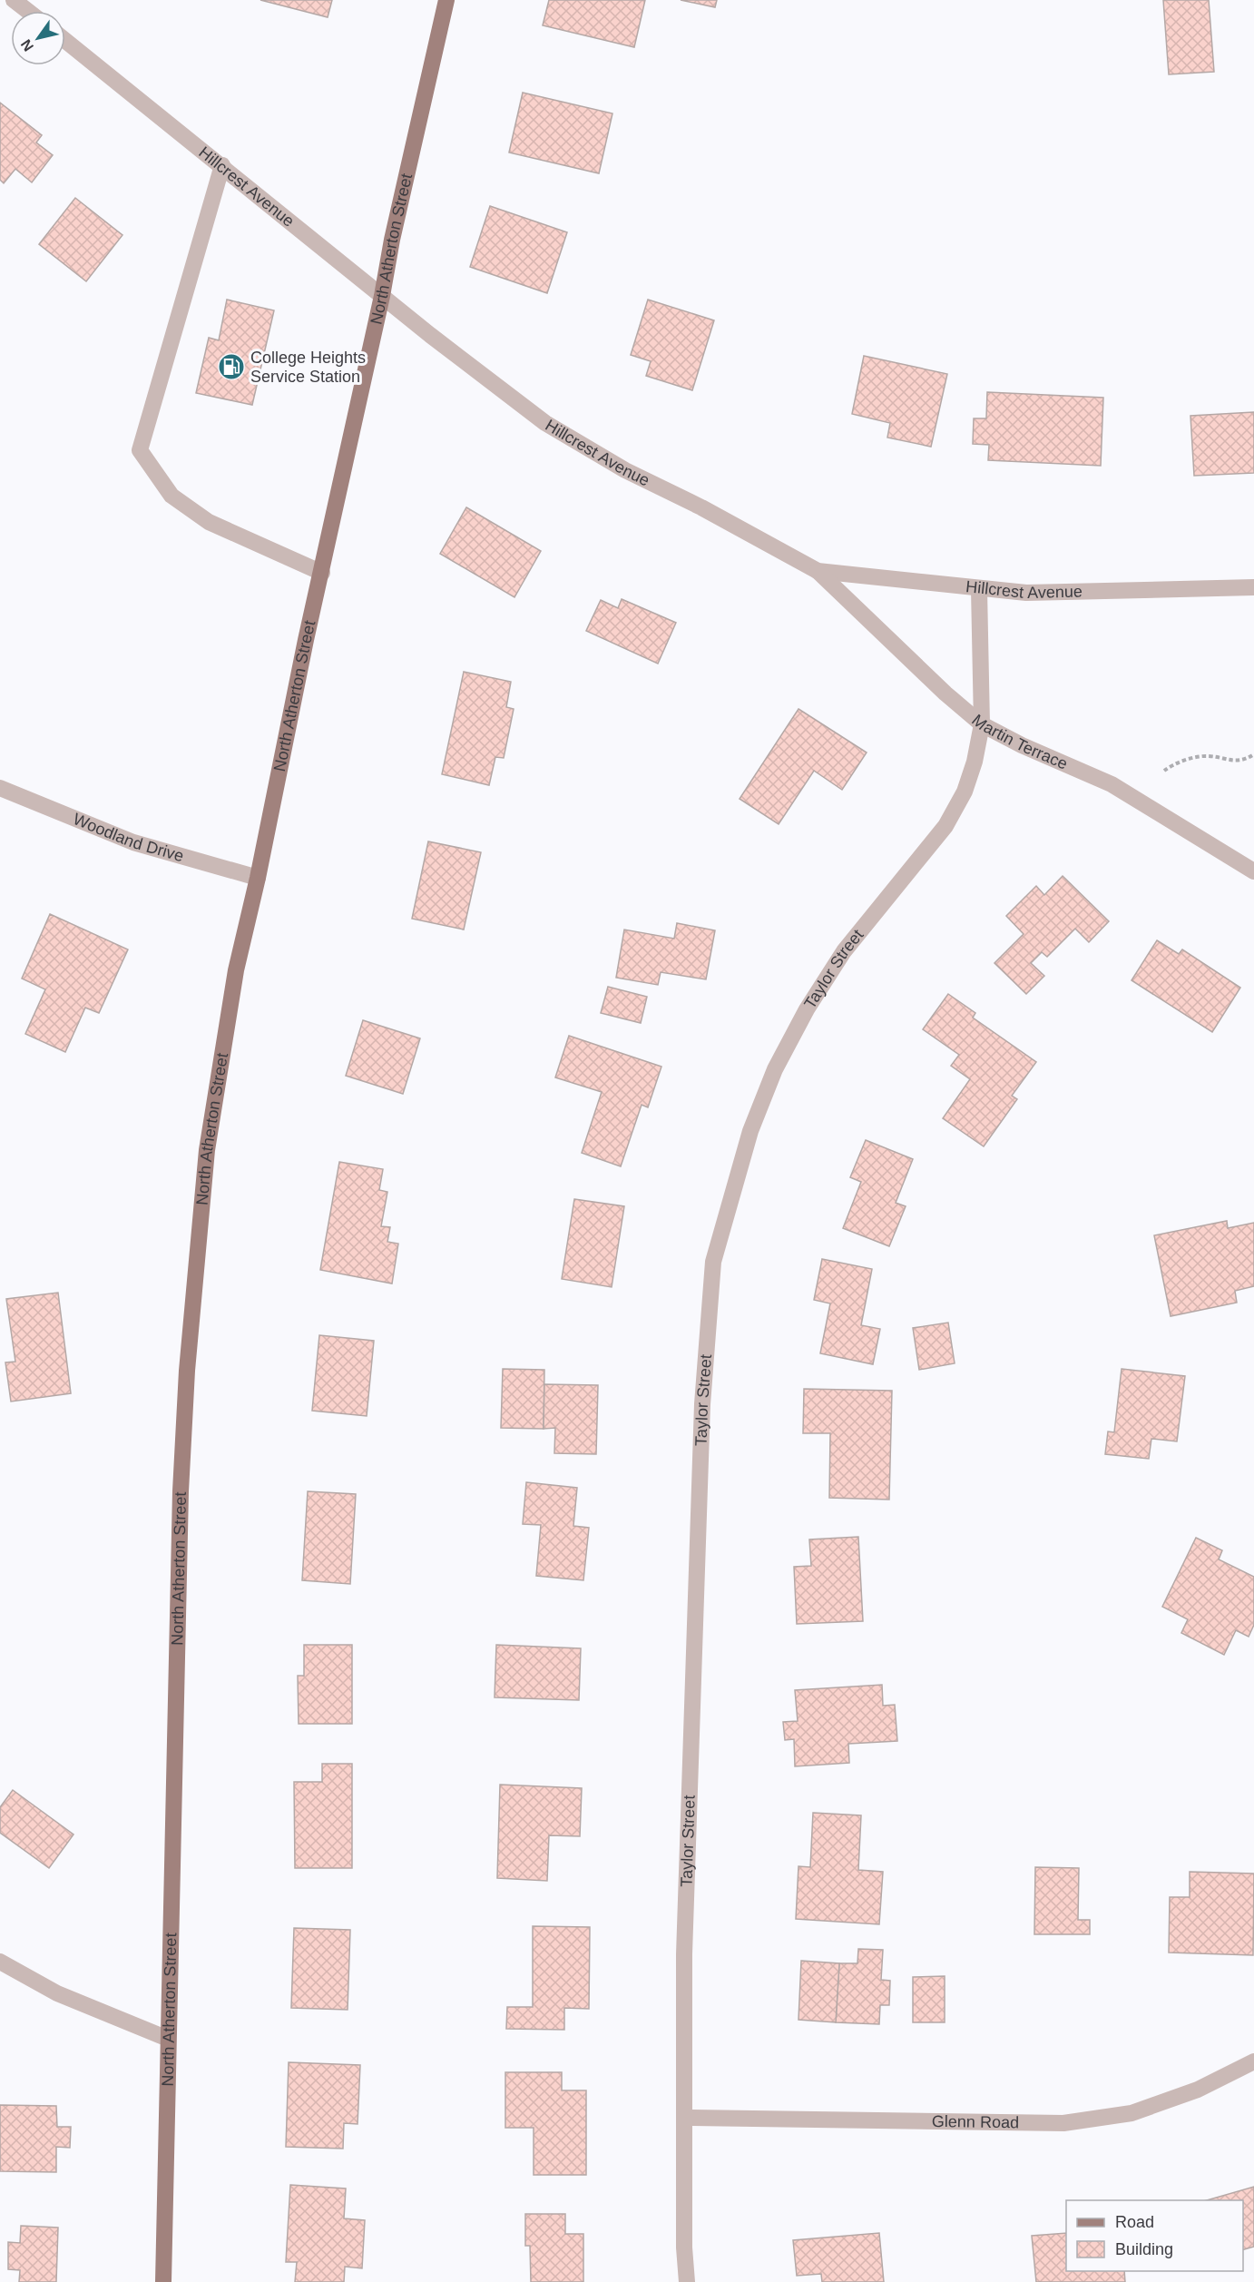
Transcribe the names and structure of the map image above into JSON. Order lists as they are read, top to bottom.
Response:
{
  "streets": {
    "main road": ["North Atherton Street"],
    "street": [
      "Hillcrest Avenue",
      "Martin Terrace",
      "Woodland Drive",
      "Taylor Street",
      "Glenn Road"
    ]
  },
  "crossings": [
    ["Hillcrest Avenue", "North Atherton Street"],
    ["Hillcrest Avenue", "Martin Terrace"],
    ["Hillcrest Avenue", "Taylor Street"],
    ["North Atherton Street", "Woodland Drive"],
    ["Martin Terrace", "Taylor Street"],
    ["Taylor Street", "Glenn Road"]
  ],
  "places": {
    "fuel station": ["College Heights Service Station"]
  },
  "legend": ["Road", "Building"],
  "north": "bottom left"
}
